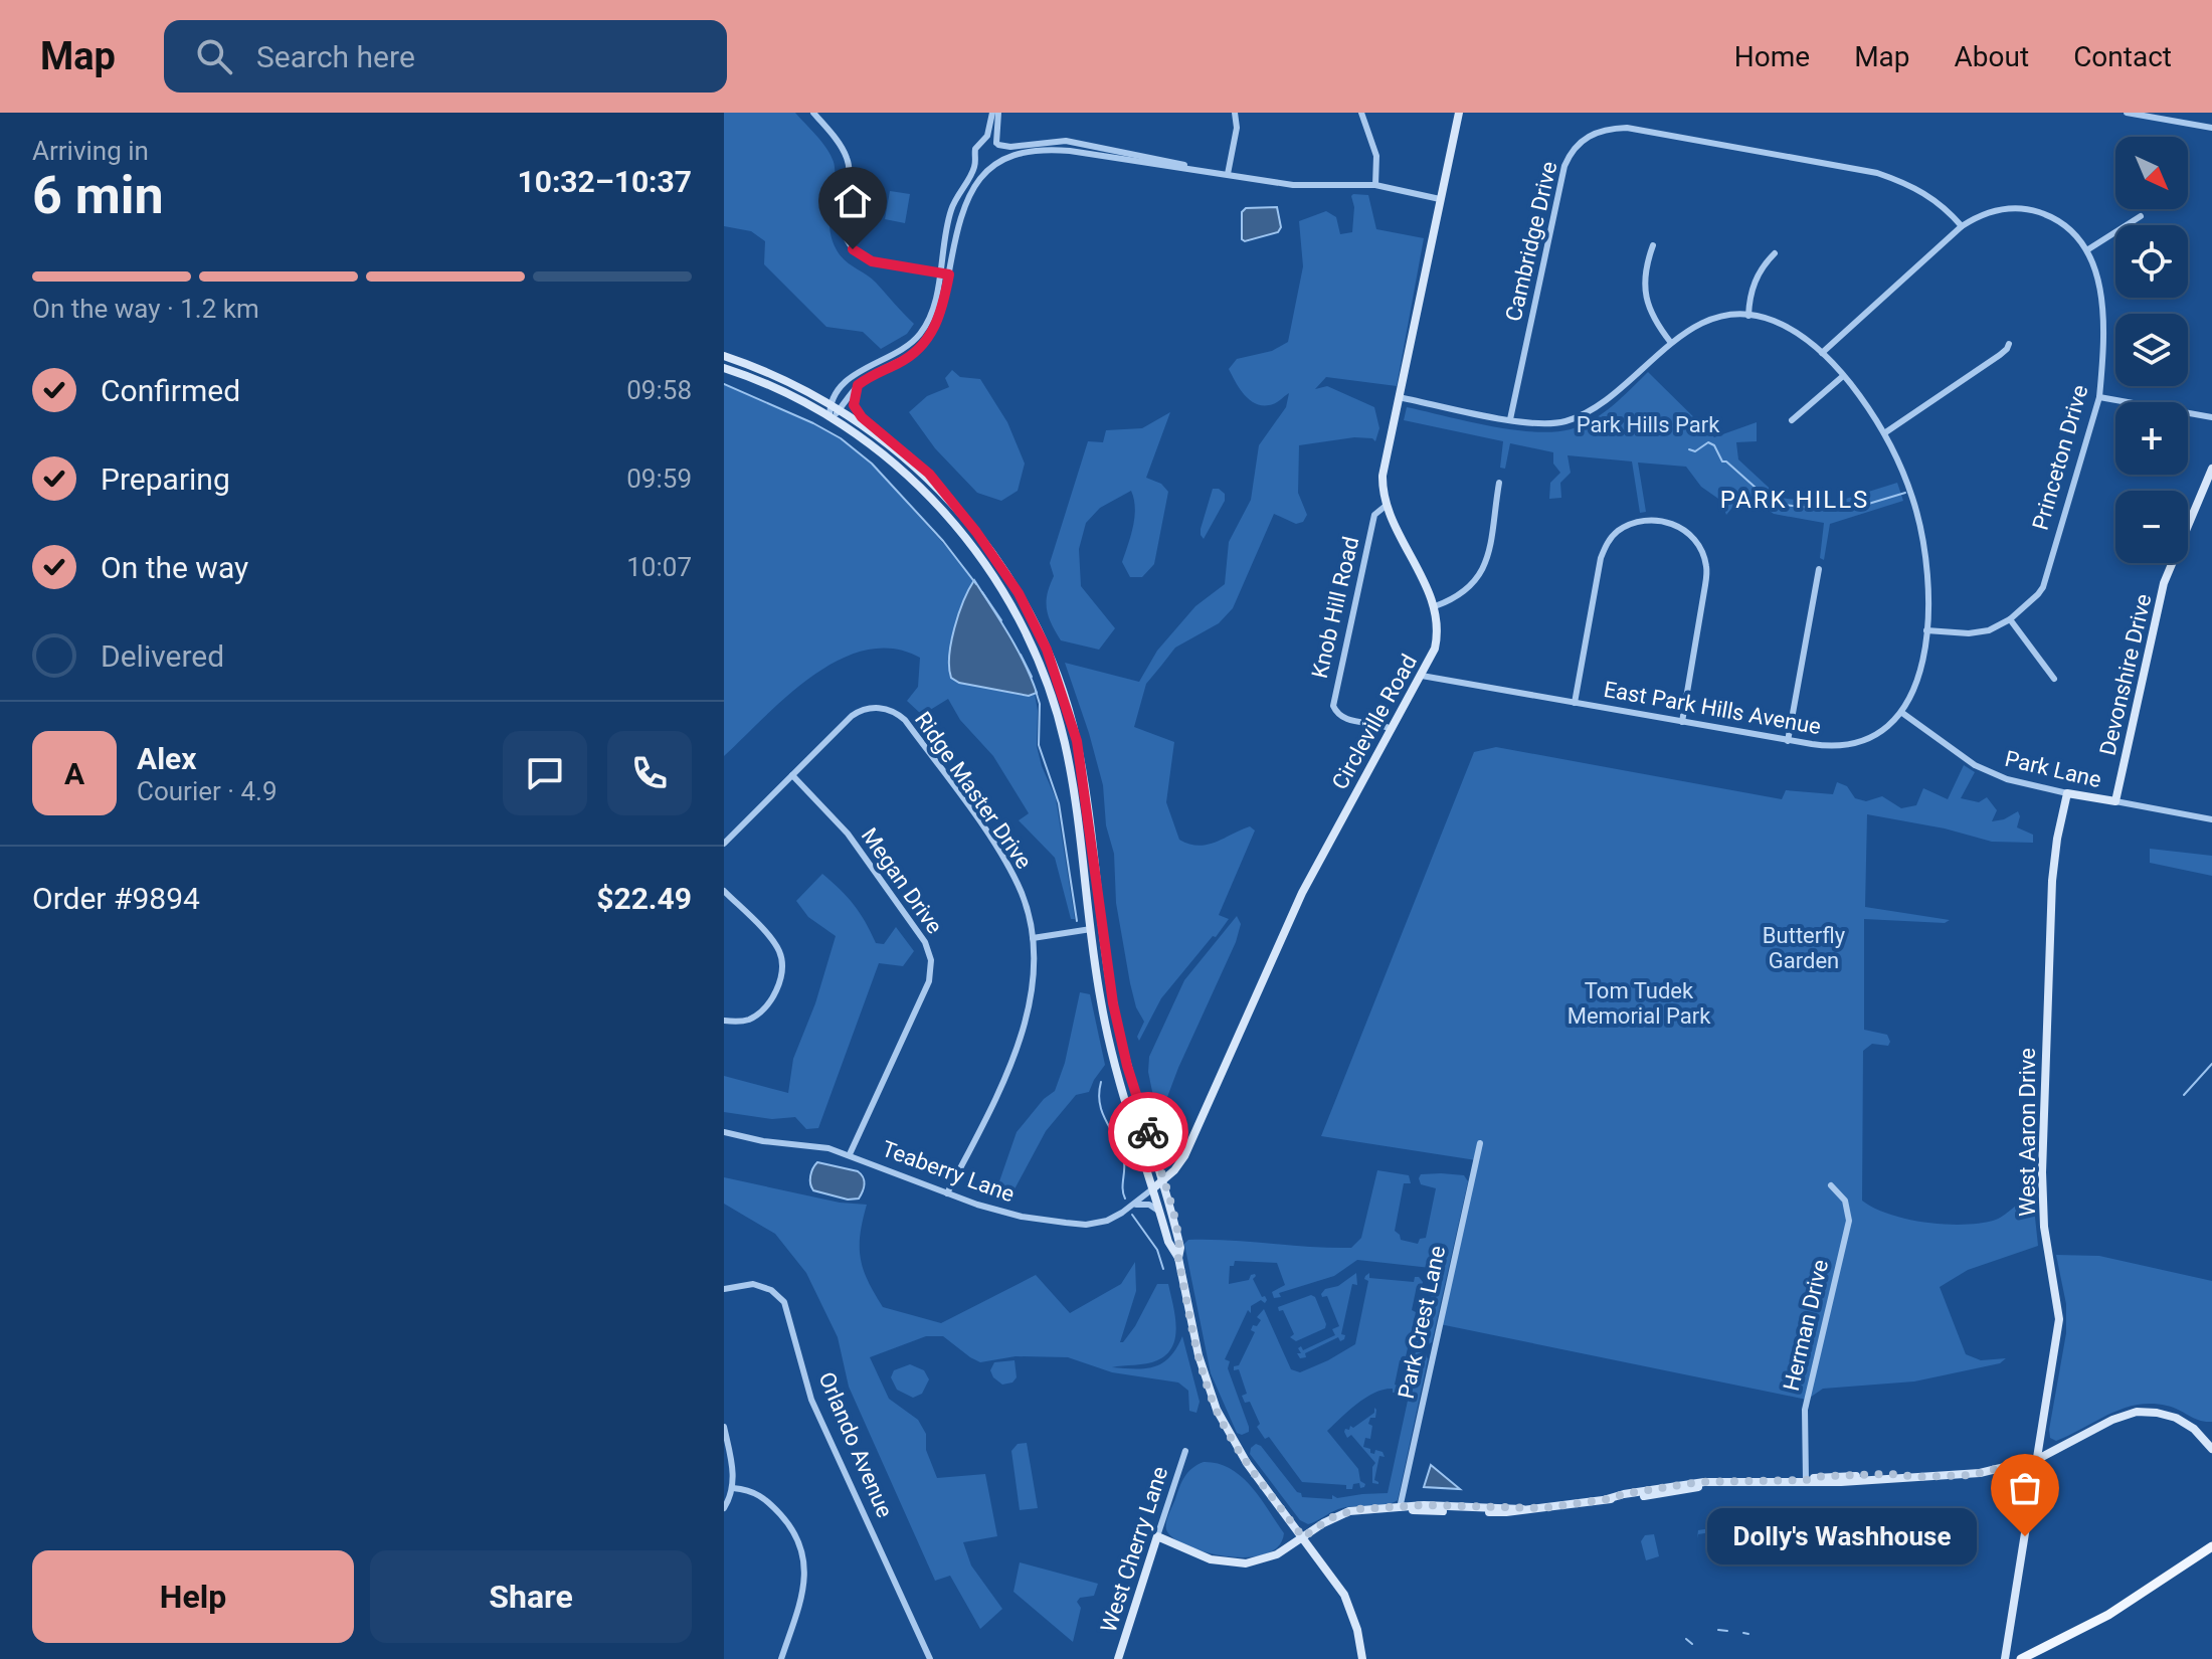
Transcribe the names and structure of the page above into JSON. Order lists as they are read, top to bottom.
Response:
{
  "streets": {
    "street": [
      "Cambridge Drive",
      "Princeton Drive",
      "Knob Hill Road",
      "Devonshire Drive",
      "East Park Hills Avenue",
      "Circleville Road",
      "Park Lane",
      "Ridge Master Drive",
      "Megan Drive",
      "West Aaron Drive",
      "Teaberry Lane",
      "Park Crest Lane",
      "Herman Drive",
      "Orlando Avenue",
      "West Cherry Lane"
    ]
  },
  "crossings": [
    ["Knob Hill Road", "Circleville Road"],
    ["Devonshire Drive", "Park Lane"],
    ["East Park Hills Avenue", "Circleville Road"],
    ["East Park Hills Avenue", "Park Lane"],
    ["Circleville Road", "Teaberry Lane"],
    ["Park Lane", "West Aaron Drive"],
    ["Ridge Master Drive", "Megan Drive"],
    ["Ridge Master Drive", "Teaberry Lane"],
    ["Megan Drive", "Teaberry Lane"]
  ],
  "districts": ["PARK HILLS"],
  "parks": ["Park Hills Park", "Butterfly Garden", "Tom Tudek Memorial Park"],
  "places": ["Dolly's Washhouse"],
  "north": "bottom right",
  "page": {
    "header": "Map",
    "search": "Search here",
    "nav": [
      "Home",
      "Map",
      "About",
      "Contact"
    ],
    "heading": ["6 min", "Arriving in", "10:32–10:37"],
    "panel": [
      "Alex",
      "Courier · 4.9",
      "Order #9894",
      "$22.49"
    ],
    "map_buttons": ["+", "−"],
    "bar": "On the way · 1.2 km",
    "list": [
      ["Confirmed", "09:58"],
      ["Preparing", "09:59"],
      ["On the way", "10:07"],
      "Delivered"
    ],
    "round": "A",
    "bubble": "Dolly's Washhouse",
    "buttons": ["Help", "Share"]
  }
}
